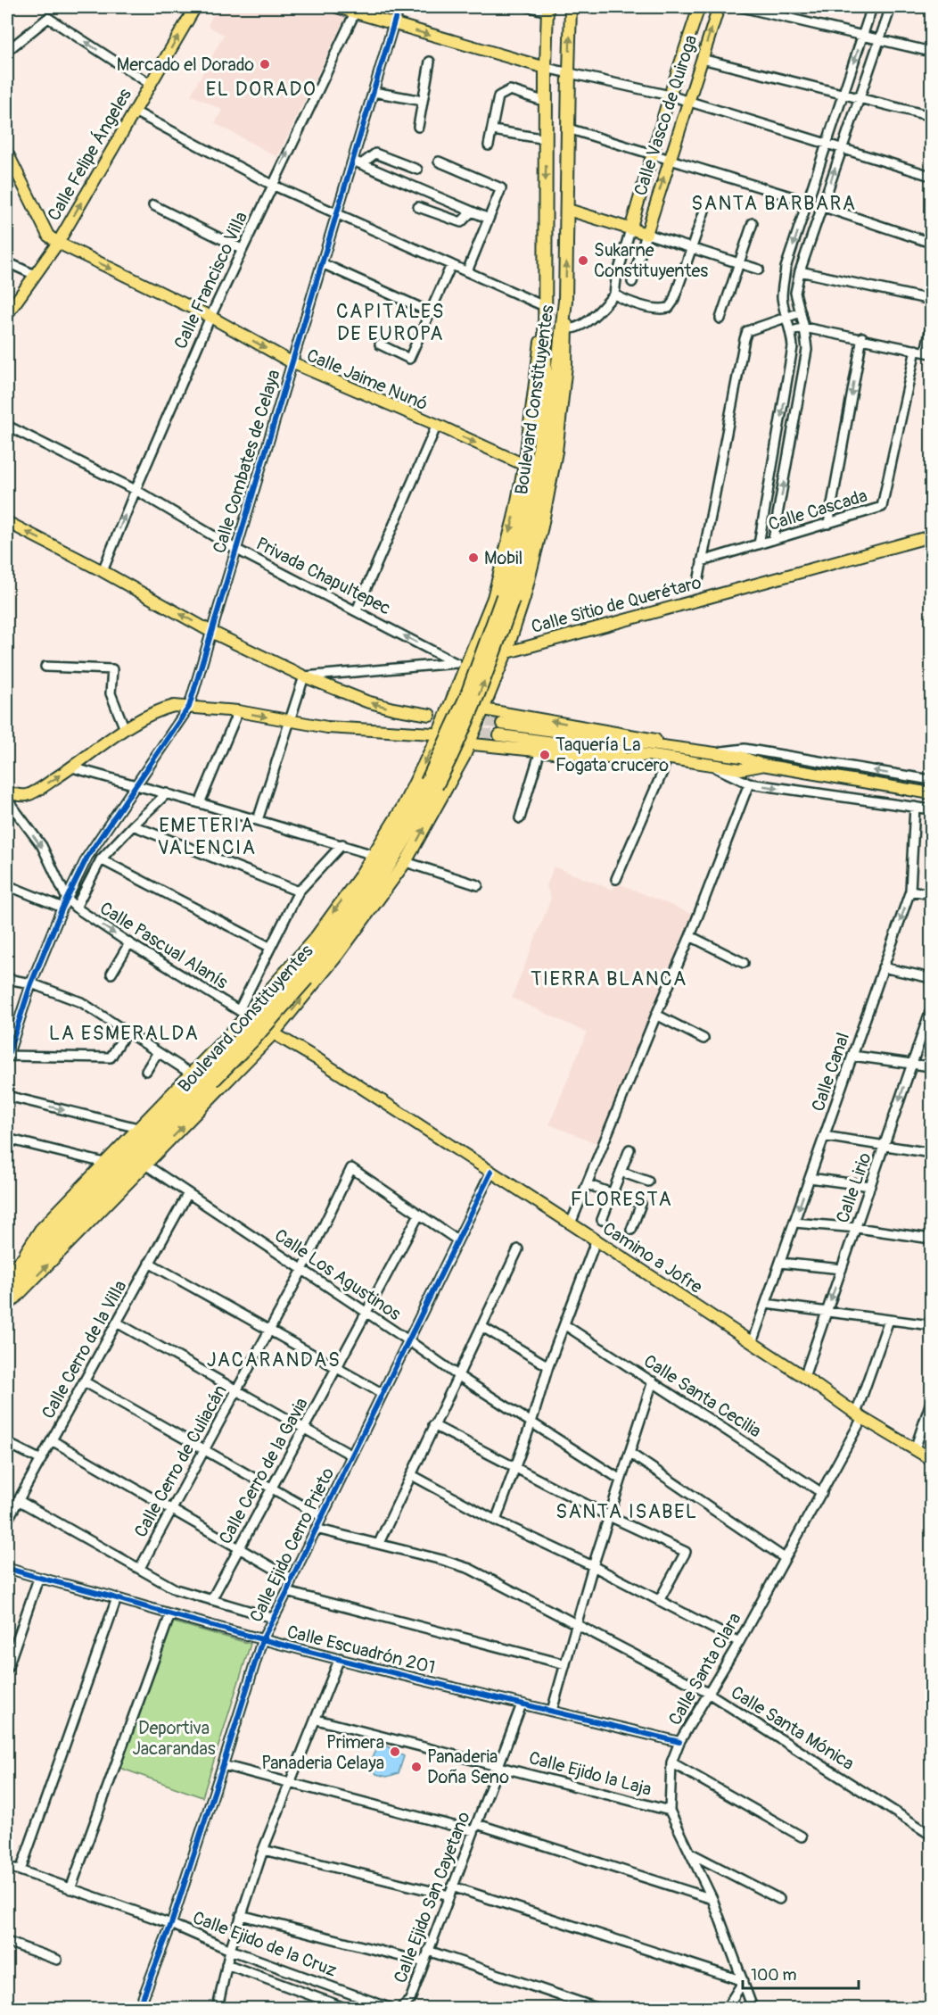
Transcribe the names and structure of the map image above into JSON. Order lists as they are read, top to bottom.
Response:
{
  "streets": {
    "highway": ["Boulevard Constituyentes"],
    "main road": [
      "Calle Vasco de Quiroga",
      "Calle Felipe Ángeles",
      "Calle Jaime Nunó",
      "Calle Sitio de Querétaro",
      "Camino a Jofre"
    ],
    "street": [
      "Calle Francisco Villa",
      "Calle Combates de Celaya",
      "Calle Cascada",
      "Privada Chapultepec",
      "Calle Pascual Alanís",
      "Calle Canal",
      "Calle Lirio",
      "Calle Los Agustinos",
      "Calle Cerro de la Villa",
      "Calle Santa Cecilia",
      "Calle Cerro de Culiacán",
      "Calle Cerro de la Gavia",
      "Calle Ejido Cerro Prieto",
      "Calle Escuadrón 201",
      "Calle Santa Clara",
      "Calle Santa Mónica",
      "Calle Ejido la Laja",
      "Calle Ejido San Cayetano",
      "Calle Ejido de la Cruz"
    ]
  },
  "crossings": [
    ["Calle Felipe Ángeles", "Calle Jaime Nunó"],
    ["Calle Francisco Villa", "Calle Jaime Nunó"],
    ["Calle Francisco Villa", "Privada Chapultepec"],
    ["Calle Jaime Nunó", "Calle Combates de Celaya"],
    ["Boulevard Constituyentes", "Calle Los Agustinos"],
    ["Calle Combates de Celaya", "Privada Chapultepec"],
    ["Calle Combates de Celaya", "Calle Pascual Alanís"],
    ["Privada Chapultepec", "Calle Sitio de Querétaro"],
    ["Calle Pascual Alanís", "Camino a Jofre"],
    ["Calle Canal", "Camino a Jofre"],
    ["Calle Lirio", "Camino a Jofre"],
    ["Camino a Jofre", "Calle Ejido Cerro Prieto"],
    ["Camino a Jofre", "Calle Santa Clara"],
    ["Calle Los Agustinos", "Calle Cerro de la Villa"],
    ["Calle Los Agustinos", "Calle Cerro de Culiacán"],
    ["Calle Los Agustinos", "Calle Cerro de la Gavia"],
    ["Calle Los Agustinos", "Calle Ejido Cerro Prieto"],
    ["Calle Santa Cecilia", "Calle Santa Clara"],
    ["Calle Cerro de Culiacán", "Calle Cerro de la Gavia"],
    ["Calle Ejido Cerro Prieto", "Calle Escuadrón 201"],
    ["Calle Ejido Cerro Prieto", "Calle Santa Mónica"],
    ["Calle Ejido Cerro Prieto", "Calle Ejido de la Cruz"],
    ["Calle Escuadrón 201", "Calle Santa Clara"],
    ["Calle Escuadrón 201", "Calle Ejido San Cayetano"],
    ["Calle Santa Clara", "Calle Santa Mónica"],
    ["Calle Santa Clara", "Calle Ejido la Laja"],
    ["Calle Ejido la Laja", "Calle Ejido San Cayetano"]
  ],
  "one_way": ["Calle Felipe Ángeles", "Calle Francisco Villa", "Calle Jaime Nunó"],
  "districts": [
    "EL DORADO",
    "SANTA BARBARA",
    "CAPITALES DE EUROPA",
    "EMETERIA VALENCIA",
    "TIERRA BLANCA",
    "LA ESMERALDA",
    "FLORESTA",
    "JACARANDAS",
    "SANTA ISABEL"
  ],
  "parks": ["Deportiva Jacarandas"],
  "places": [
    "Mercado el Dorado",
    "Sukarne Constituyentes",
    "Mobil",
    "Taquería La Fogata crucero",
    "Primera Panaderia Celaya",
    "Panaderia Doña Seno"
  ],
  "scale_bar": "100 m"
}
